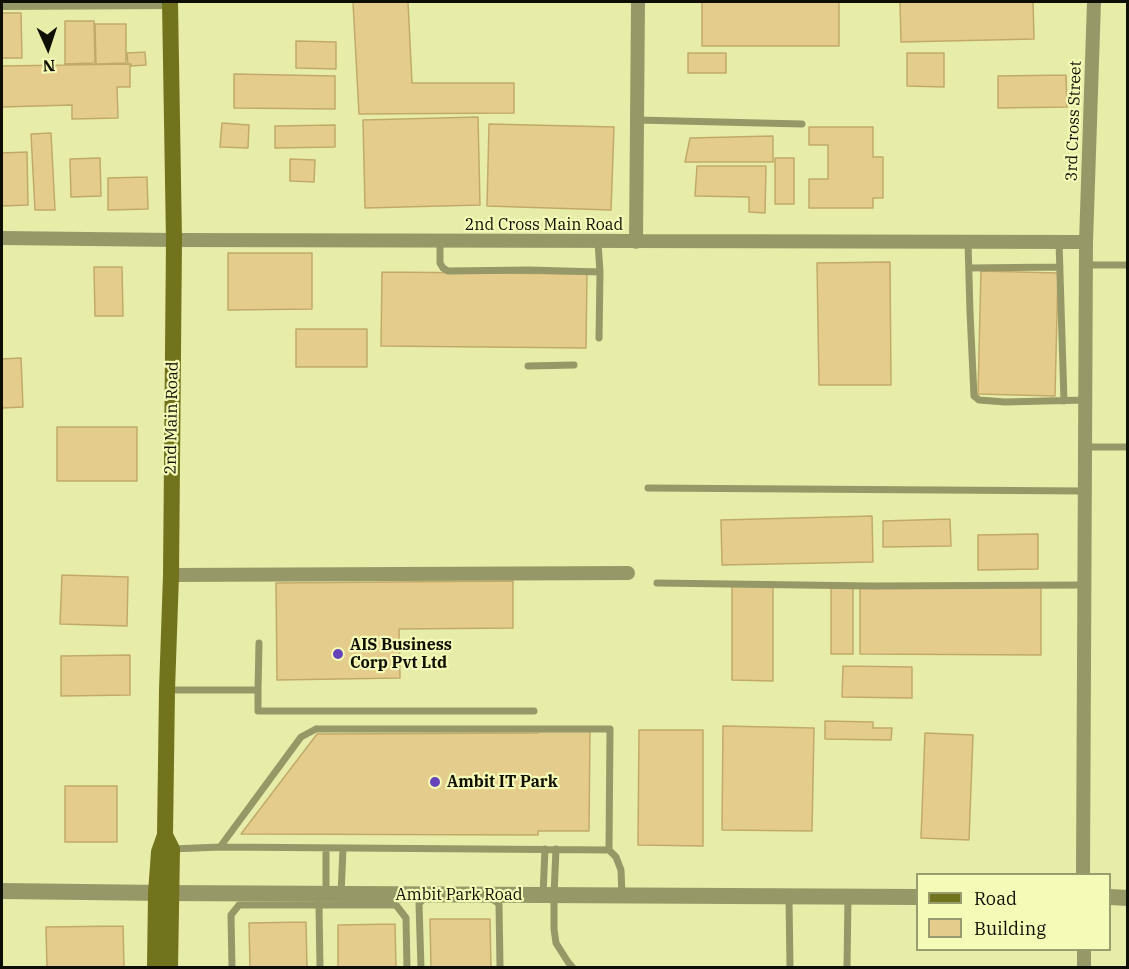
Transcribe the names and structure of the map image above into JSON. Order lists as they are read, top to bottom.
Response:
{
  "streets": {
    "main road": ["2nd Main Road"],
    "street": ["3rd Cross Street", "2nd Cross Main Road", "Ambit Park Road"]
  },
  "crossings": [
    ["3rd Cross Street", "2nd Cross Main Road"],
    ["2nd Cross Main Road", "2nd Main Road"],
    ["2nd Main Road", "Ambit Park Road"]
  ],
  "places": ["AIS Business Corp Pvt Ltd", "Ambit IT Park"],
  "legend": ["Road", "Building"],
  "north": "bottom"
}
